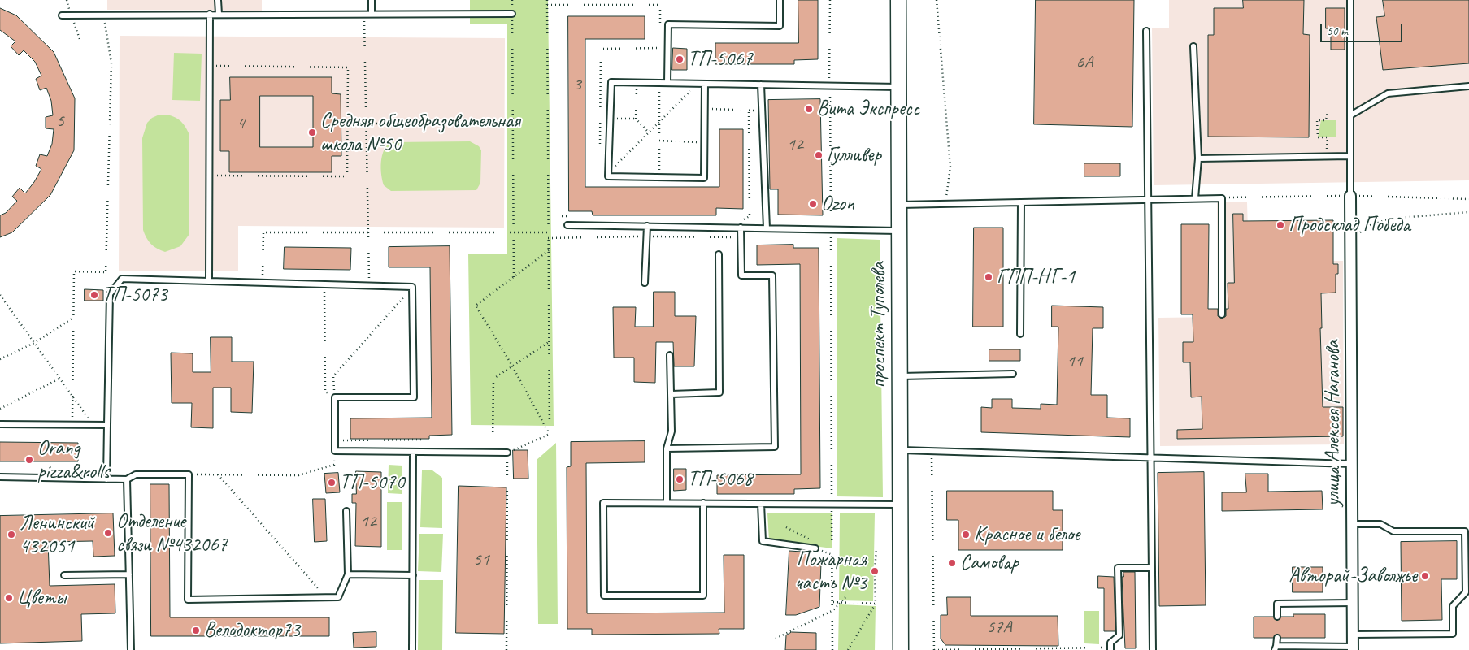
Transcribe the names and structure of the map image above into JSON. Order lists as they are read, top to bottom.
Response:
{
  "streets": {
    "main road": ["проспект Туполева"],
    "street": ["улица Алексея Наганова"]
  },
  "places": [
    "ТП-5067",
    "Вита Экспресс",
    "Средняя общеобразовательная школа №50",
    "Гулливер",
    "Ozon",
    "Продсклад Победа",
    "ГПП-НГ-1",
    "ТП-5073",
    "Orang pizza&rolls",
    "ТП-5068",
    "ТП-5070",
    "Отделение связи №432067",
    "Ленинский 432051",
    "Красное и белое",
    "Самовар",
    "Пожарная часть №3",
    "Авторай-Заволжье",
    "Цветы",
    "Велодоктор73"
  ],
  "house_numbers": [
    "6А",
    "3",
    "5",
    "4",
    "12",
    "11",
    "12",
    "51",
    "57А"
  ],
  "scale_bar": "50 m"
}
